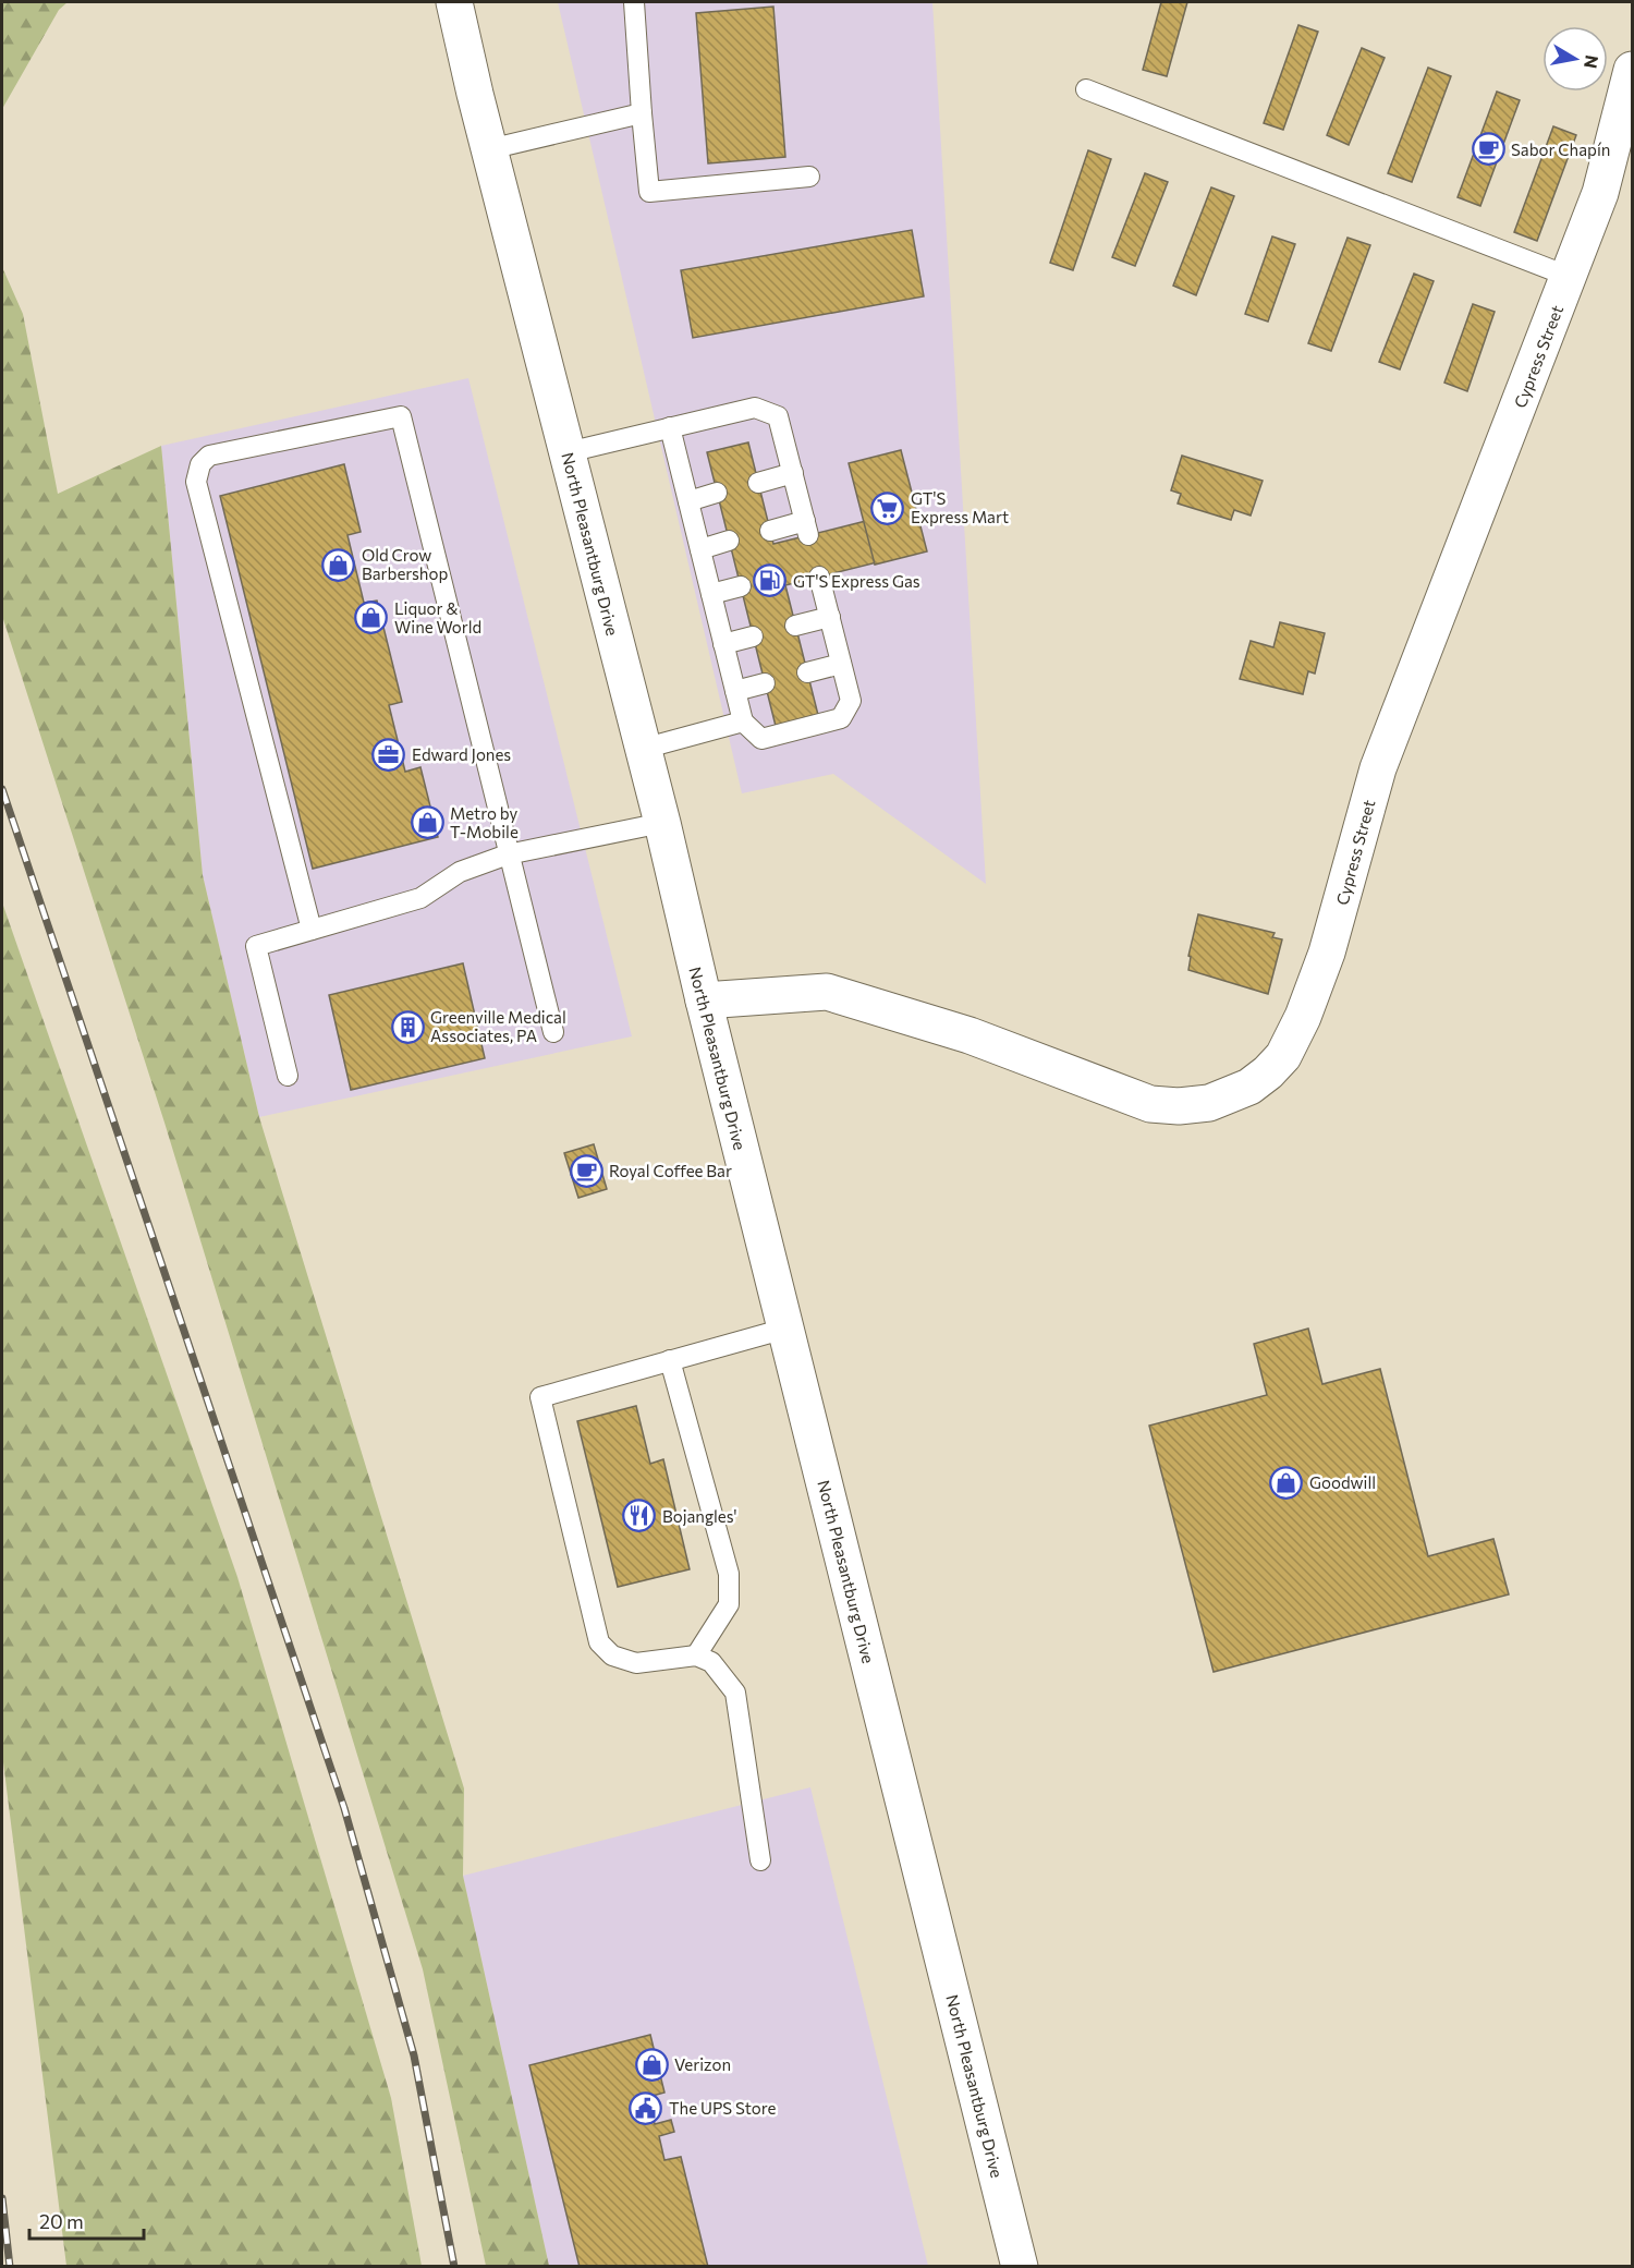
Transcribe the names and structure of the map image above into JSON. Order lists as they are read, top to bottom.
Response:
{
  "streets": {
    "main road": ["Cypress Street", "North Pleasantburg Drive"]
  },
  "crossings": [
    ["Cypress Street", "North Pleasantburg Drive"]
  ],
  "places": {
    "cafe": ["Sabor Chapín", "Royal Coffee Bar"],
    "supermarket": ["GT'S Express Mart"],
    "shop": [
      "Old Crow Barbershop",
      "Liquor & Wine World",
      "Metro by T-Mobile",
      "Goodwill",
      "Verizon"
    ],
    "fuel station": ["GT'S Express Gas"],
    "office": ["Edward Jones"],
    "building": ["Greenville Medical Associates, PA"],
    "restaurant": ["Bojangles'"],
    "public building": ["The UPS Store"]
  },
  "scale_bar": "20 m",
  "north": "right"
}
